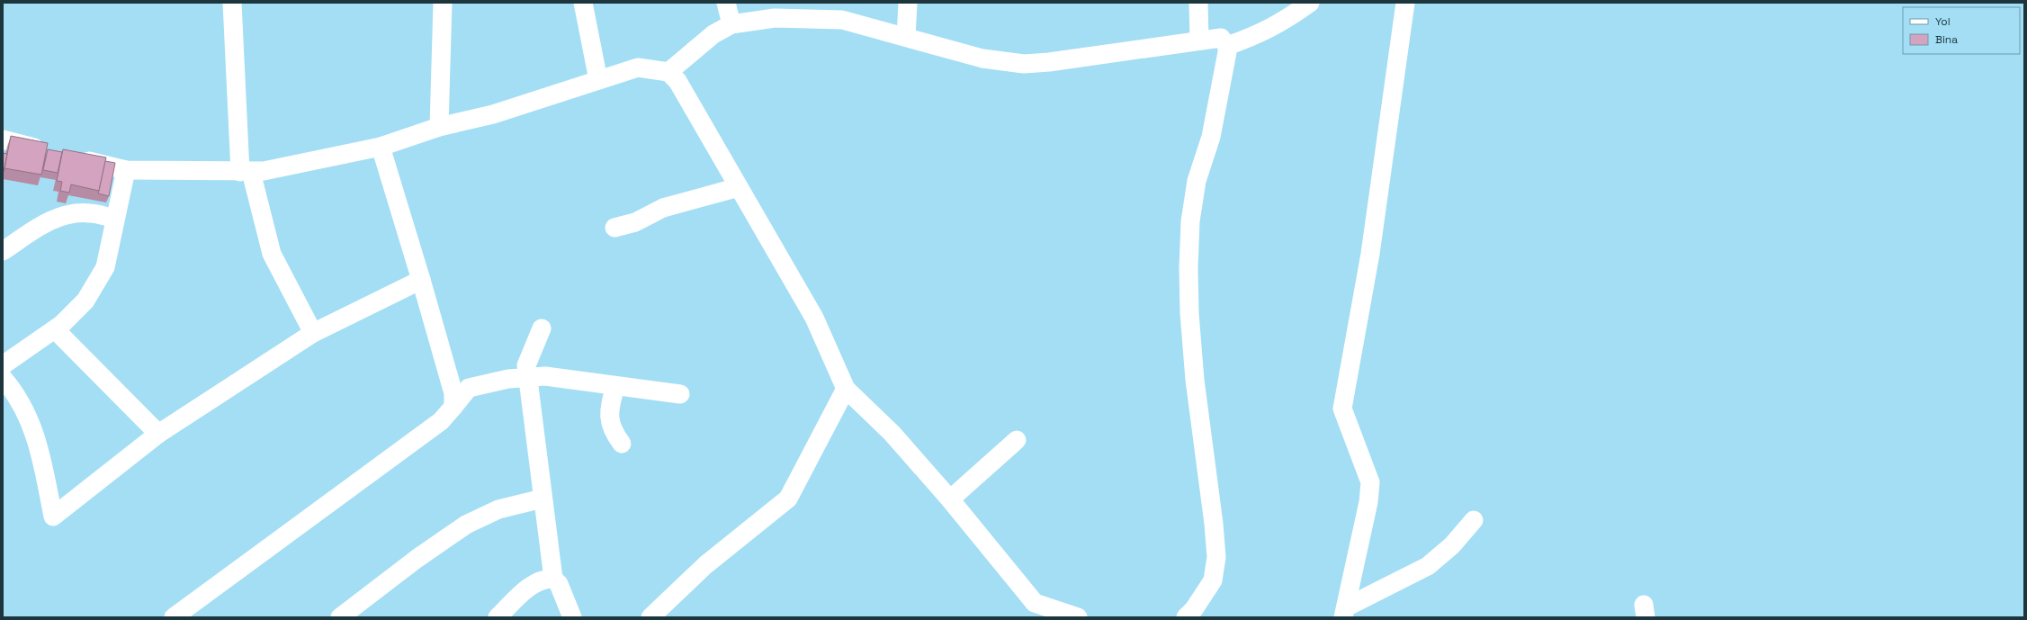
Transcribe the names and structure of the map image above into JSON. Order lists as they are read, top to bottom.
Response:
{
  "legend": ["Yol", "Bina"]
}
